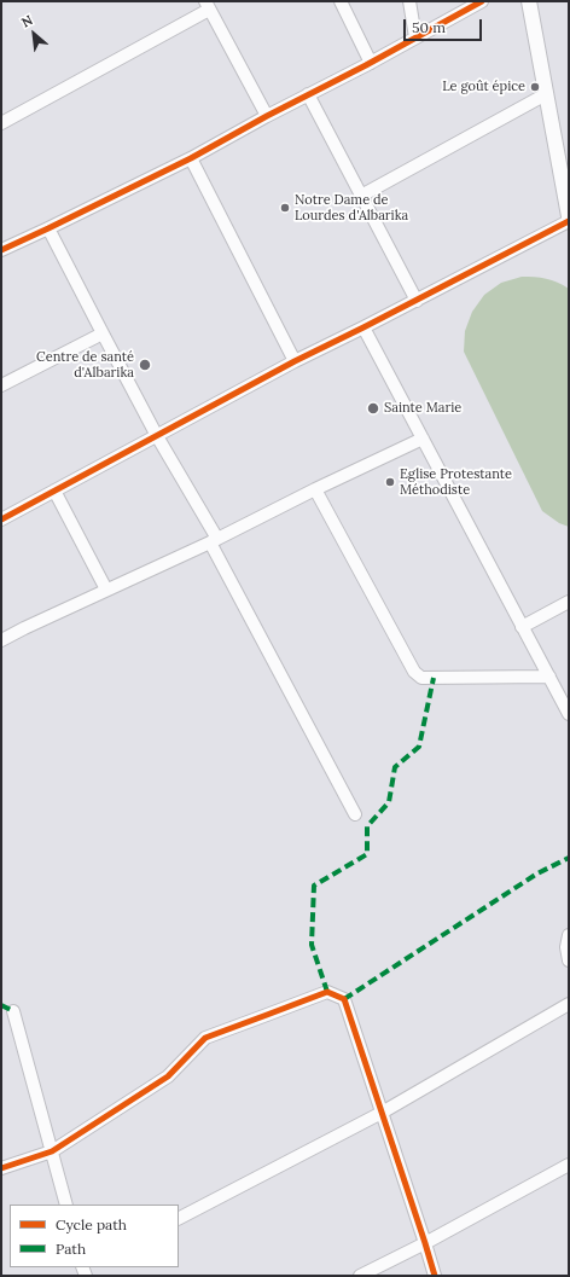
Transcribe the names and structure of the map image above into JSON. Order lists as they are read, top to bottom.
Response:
{
  "places": [
    "Le goût épice",
    "Notre Dame de Lourdes d'Albarika",
    "Centre de santé d'Albarika",
    "Sainte Marie",
    "Eglise Protestante Méthodiste"
  ],
  "legend": ["Cycle path", "Path"],
  "scale_bar": "50 m",
  "north": "top left"
}
